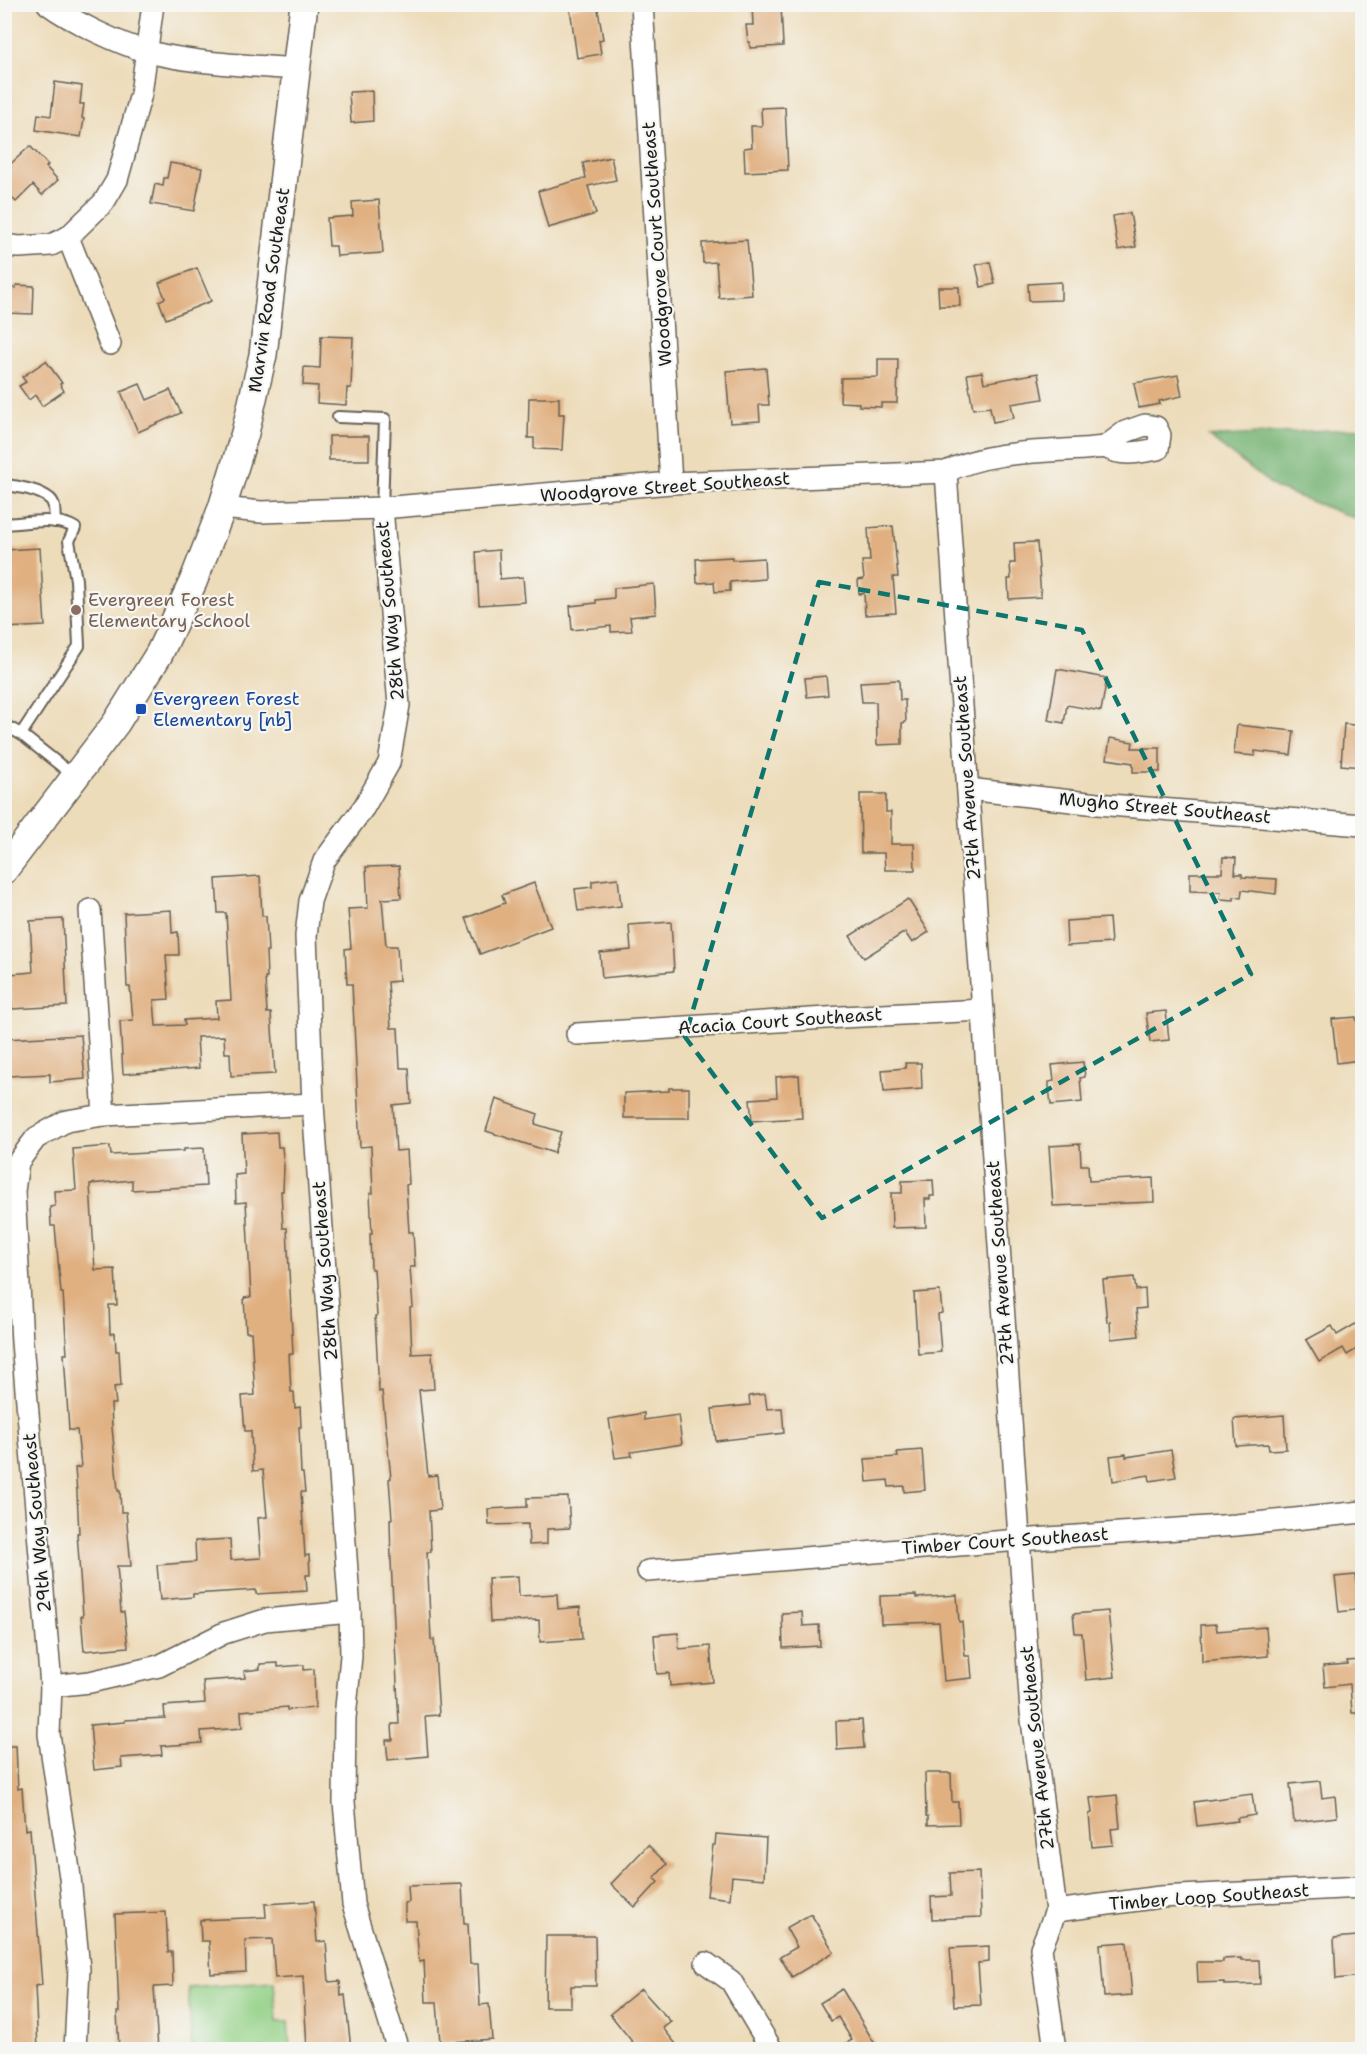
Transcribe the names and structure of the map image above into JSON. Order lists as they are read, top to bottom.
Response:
{
  "streets": {
    "street": [
      "Woodgrove Court Southeast",
      "Marvin Road Southeast",
      "Woodgrove Street Southeast",
      "28th Way Southeast",
      "27th Avenue Southeast",
      "Mugho Street Southeast",
      "Acacia Court Southeast",
      "29th Way Southeast",
      "Timber Court Southeast",
      "Timber Loop Southeast"
    ]
  },
  "crossings": [
    ["Woodgrove Court Southeast", "Woodgrove Street Southeast"],
    ["Marvin Road Southeast", "Woodgrove Street Southeast"],
    ["Woodgrove Street Southeast", "28th Way Southeast"],
    ["Woodgrove Street Southeast", "27th Avenue Southeast"],
    ["28th Way Southeast", "29th Way Southeast"],
    ["27th Avenue Southeast", "Mugho Street Southeast"],
    ["27th Avenue Southeast", "Acacia Court Southeast"],
    ["27th Avenue Southeast", "Timber Court Southeast"],
    ["27th Avenue Southeast", "Timber Loop Southeast"]
  ],
  "places": {
    "other": ["Evergreen Forest Elementary School"],
    "transit": ["Evergreen Forest Elementary [nb]"]
  }
}
